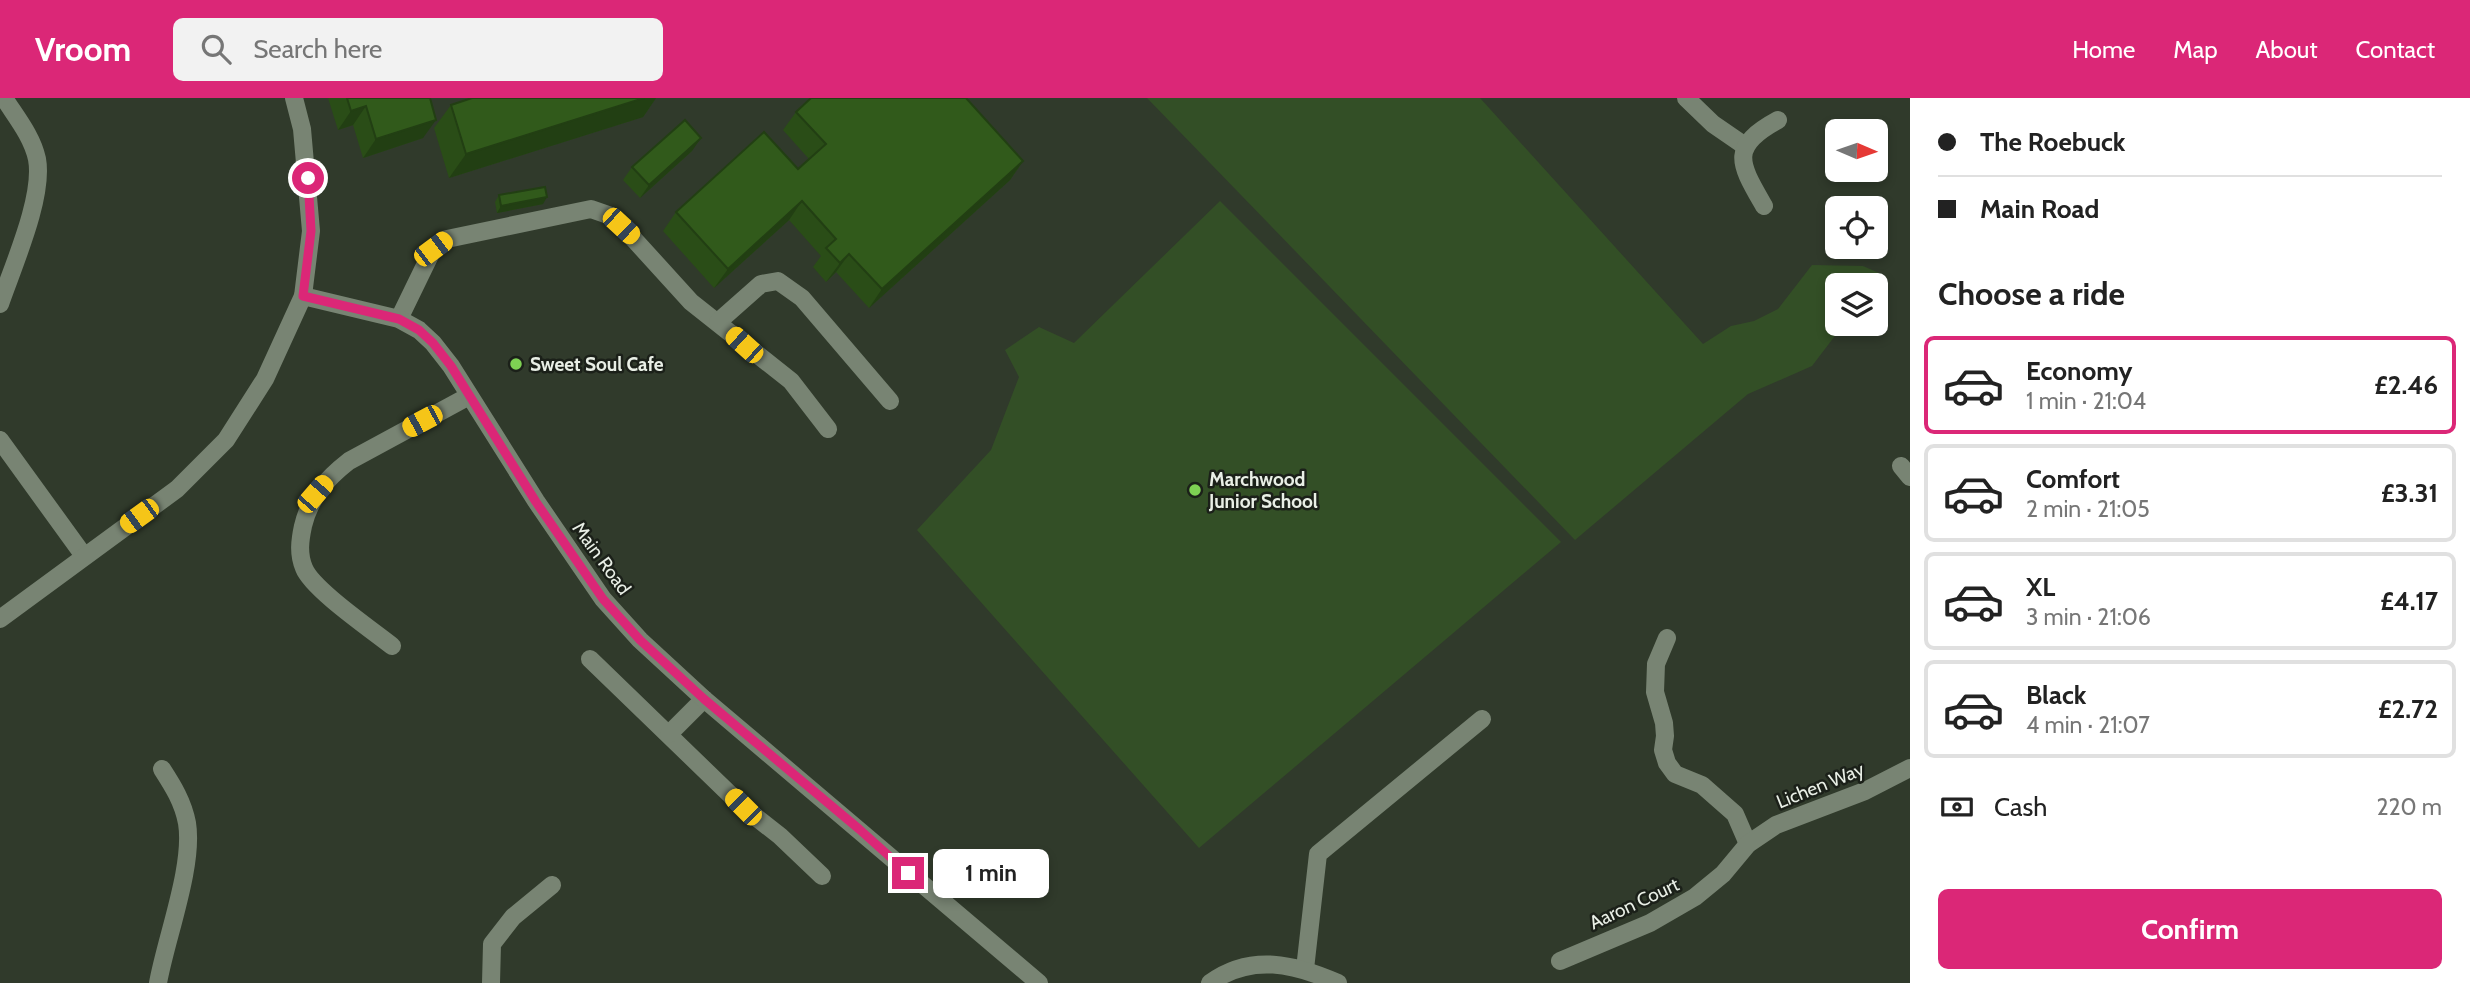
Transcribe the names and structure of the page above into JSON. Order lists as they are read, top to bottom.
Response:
{
  "streets": {
    "street": ["Main Road", "Lichen Way", "Aaron Court"]
  },
  "crossings": [
    ["Lichen Way", "Aaron Court"]
  ],
  "places": ["Sweet Soul Cafe", "Marchwood Junior School"],
  "north": "right",
  "page": {
    "header": "Vroom",
    "search": "Search here",
    "nav": [
      "Home",
      "Map",
      "About",
      "Contact"
    ],
    "banner": ["The Roebuck", "Main Road"],
    "heading": "Choose a ride",
    "list": [
      {
        "name": "Economy",
        "note": "1 min · 21:04",
        "value": "£2.46"
      },
      {
        "name": "Comfort",
        "note": "2 min · 21:05",
        "value": "£3.31"
      },
      {
        "name": "XL",
        "note": "3 min · 21:06",
        "value": "£4.17"
      },
      {
        "name": "Black",
        "note": "4 min · 21:07",
        "value": "£2.72"
      }
    ],
    "pay": ["Cash", "220 m"],
    "bubble": "1 min",
    "buttons": "Confirm"
  }
}
